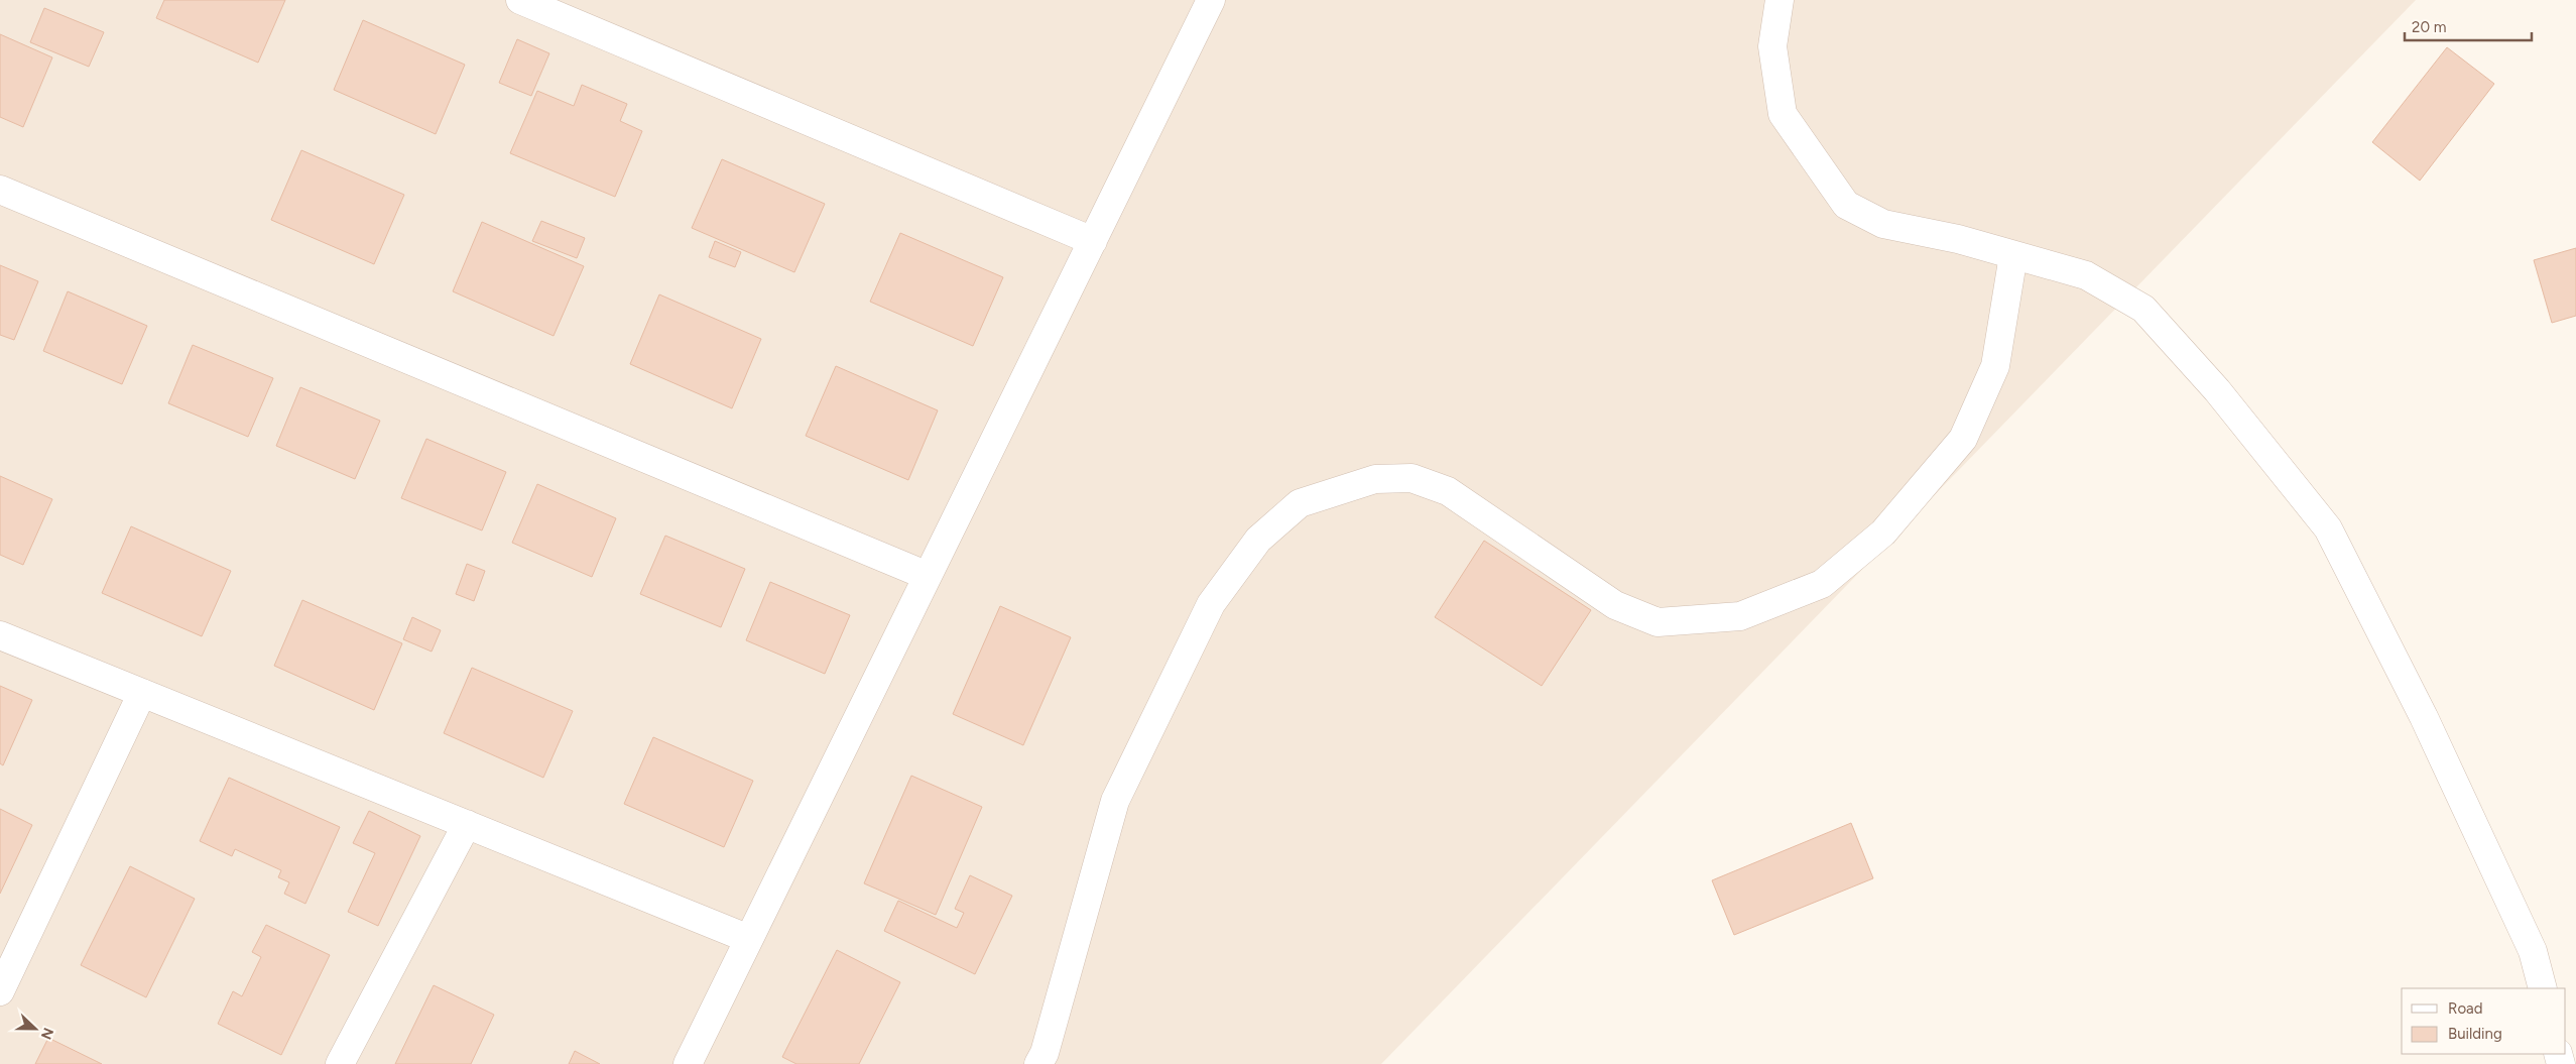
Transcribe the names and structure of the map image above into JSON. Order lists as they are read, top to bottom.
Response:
{
  "legend": ["Road", "Building"],
  "scale_bar": "20 m",
  "north": "right"
}
